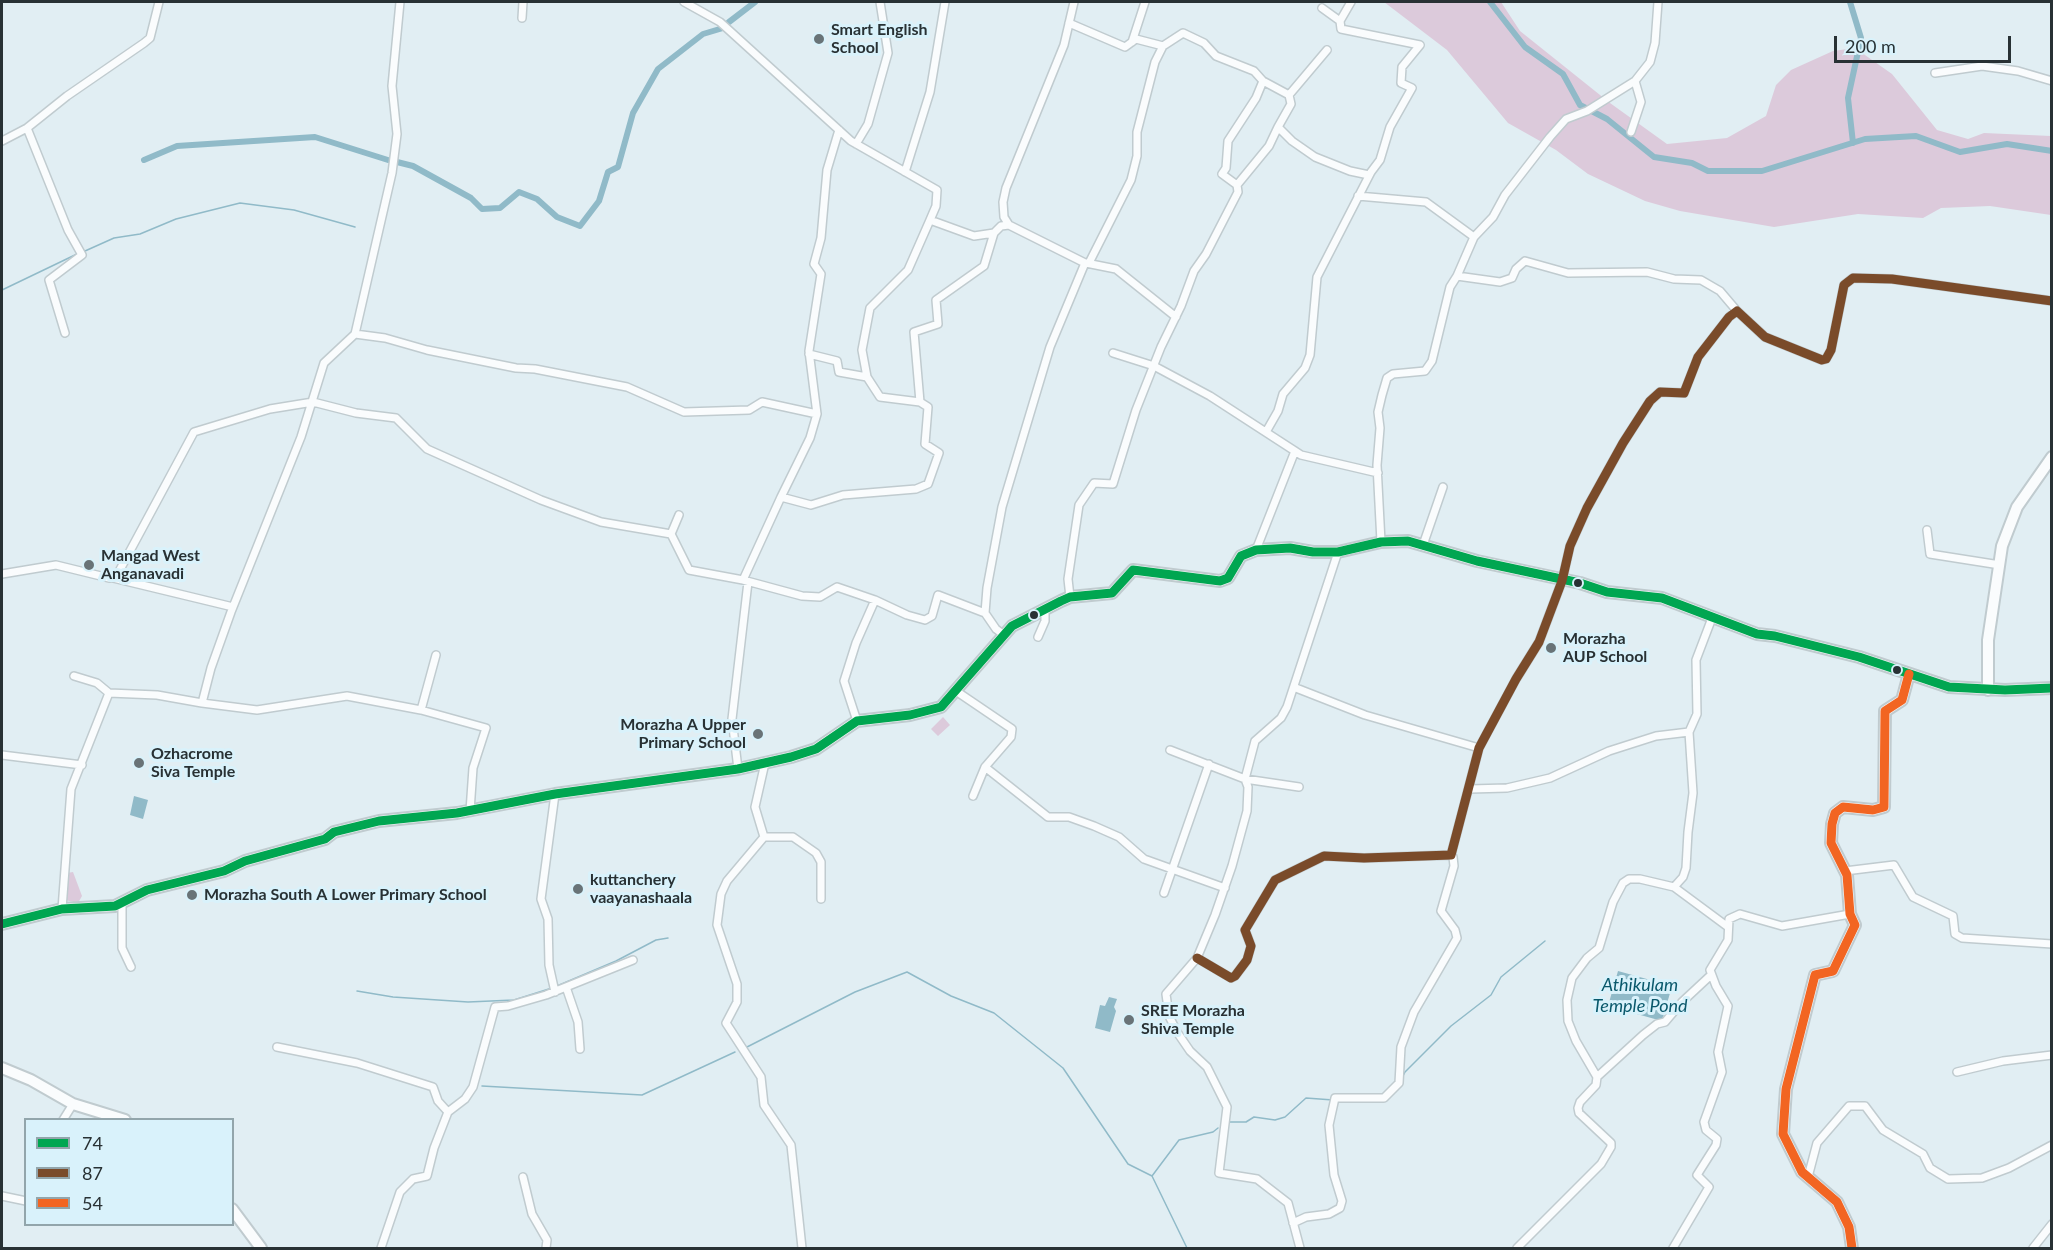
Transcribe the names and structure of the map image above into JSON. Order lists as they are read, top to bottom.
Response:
{
  "water": ["Athikulam Temple Pond"],
  "places": [
    "Smart English School",
    "Mangad West Anganavadi",
    "Morazha AUP School",
    "Morazha A Upper Primary School",
    "Ozhacrome Siva Temple",
    "kuttanchery vaayanashaala",
    "Morazha South A Lower Primary School",
    "SREE Morazha Shiva Temple"
  ],
  "lines": ["transit line 87", "transit line 74", "transit line 54"],
  "legend": ["74", "87", "54"],
  "scale_bar": "200 m"
}
